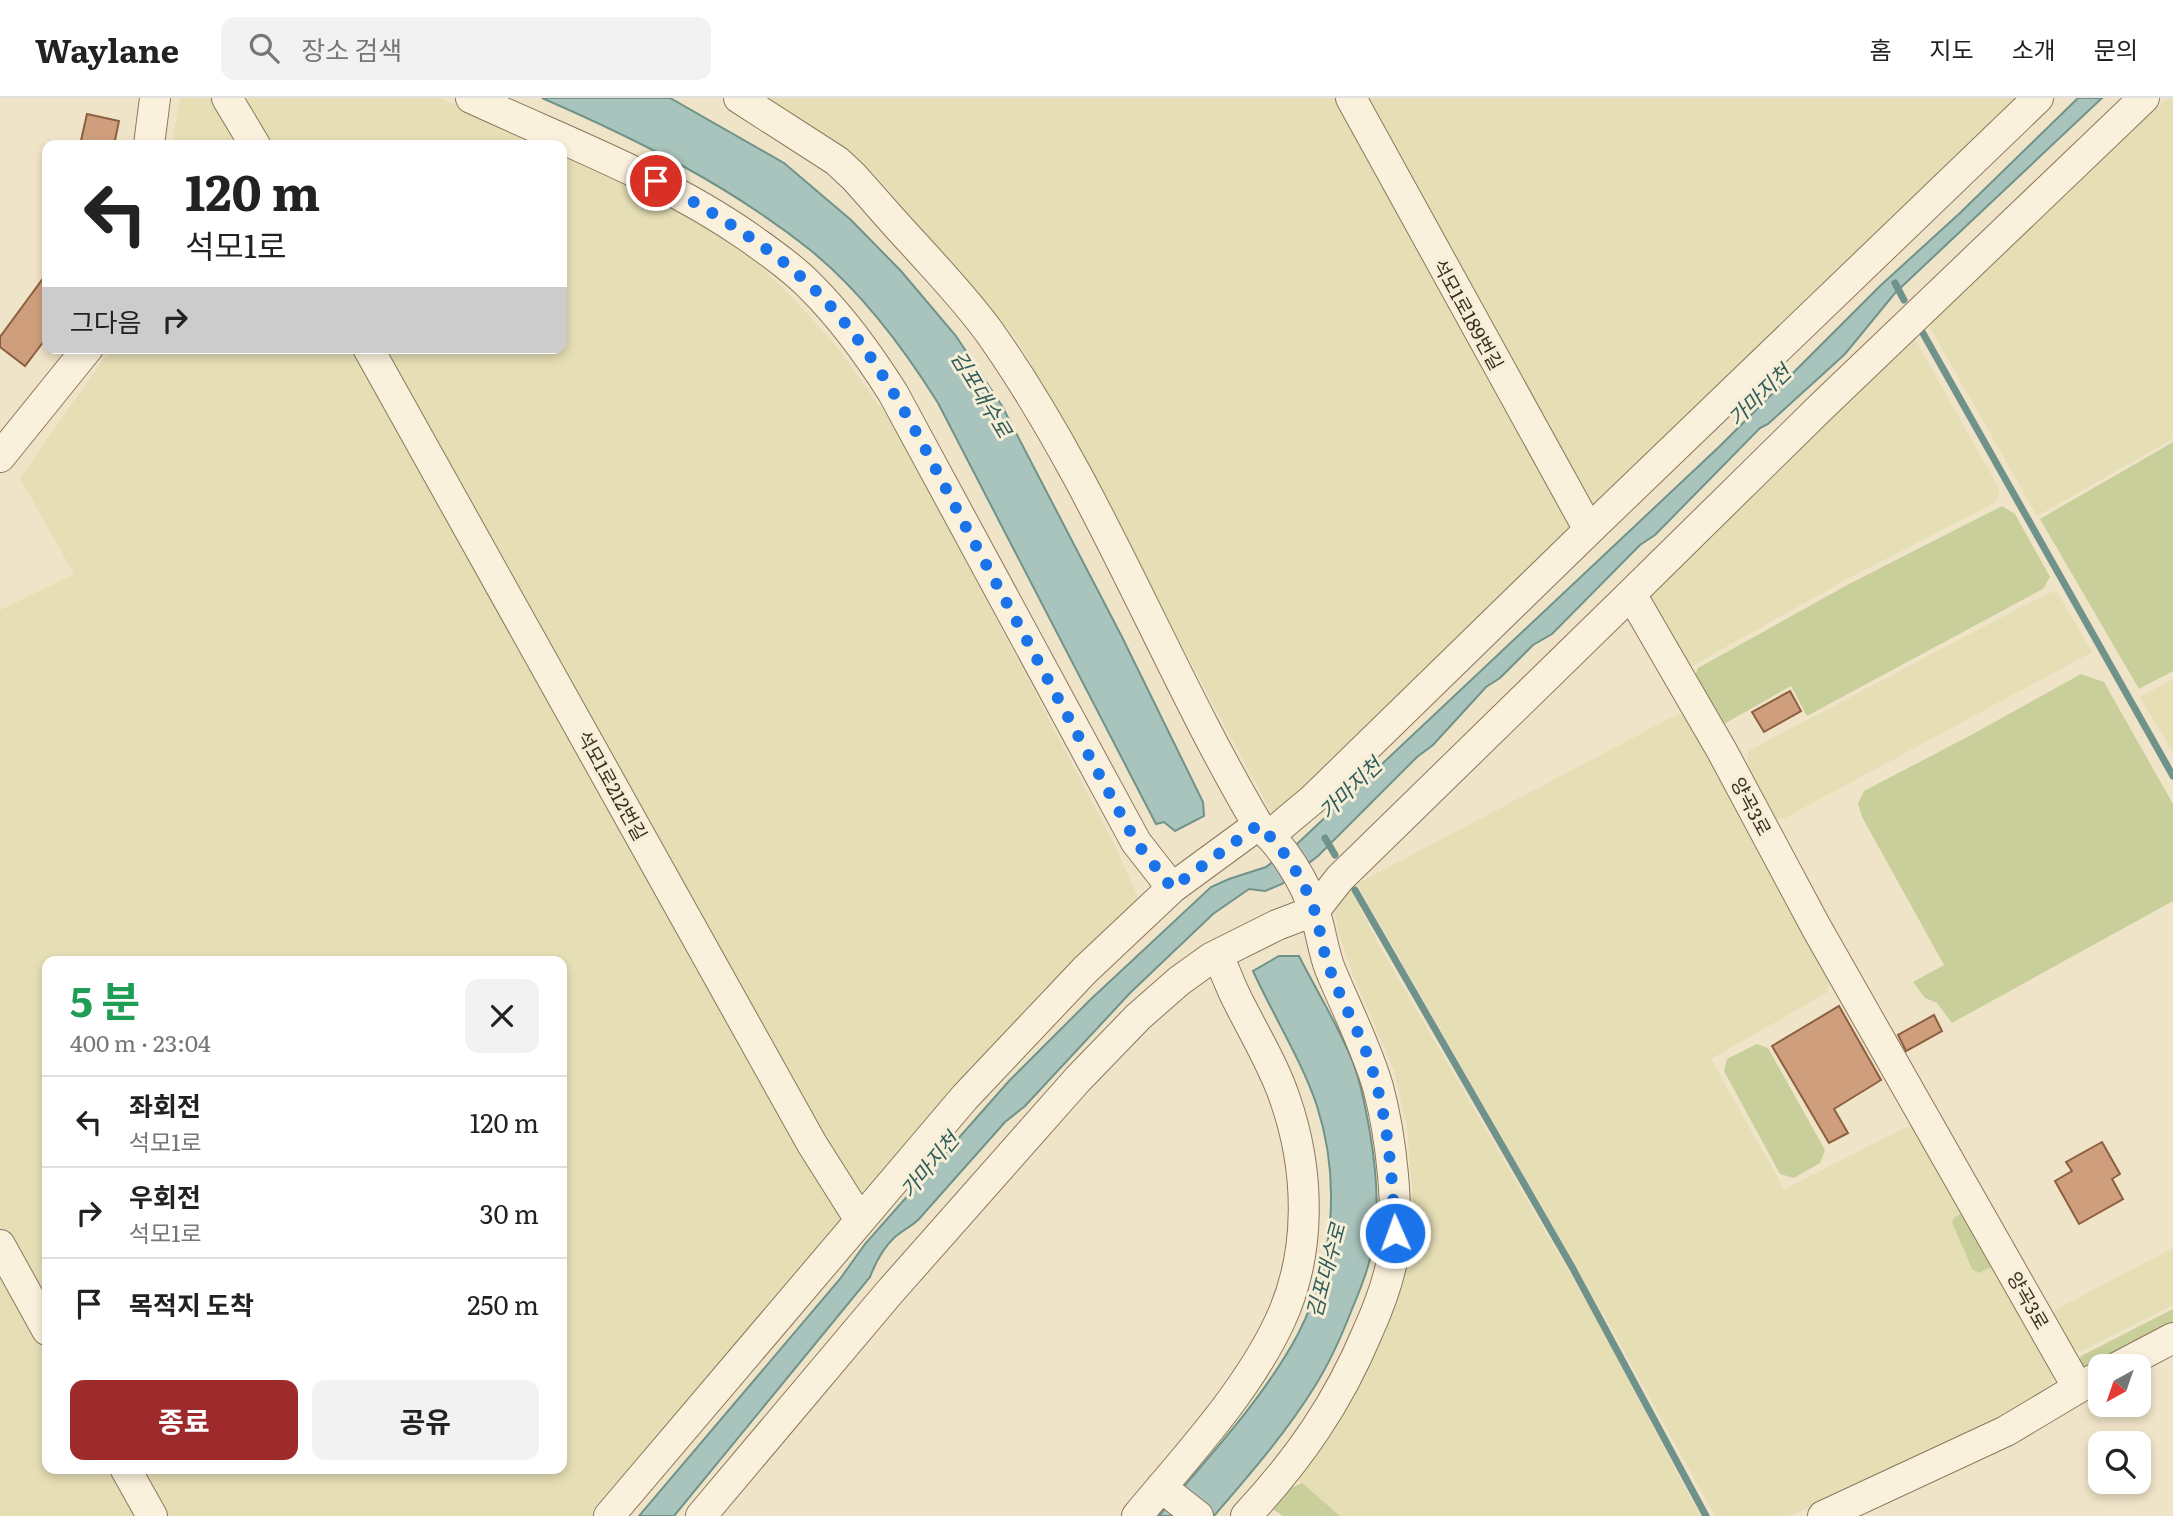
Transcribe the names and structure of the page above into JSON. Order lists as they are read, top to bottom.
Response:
{
  "streets": {
    "lane": ["석모1로189번길", "석모1로212번길", "양곡3로"]
  },
  "water": ["김포대수로", "가마지천"],
  "north": "bottom left",
  "page": {
    "header": "Waylane",
    "search": "장소 검색",
    "nav": [
      "홈",
      "지도",
      "소개",
      "문의"
    ],
    "turn": ["120 m", "석모1로"],
    "then": "그다음",
    "heading": ["5 분", "400 m · 23:04"],
    "list": [
      {
        "name": "좌회전",
        "note": "석모1로",
        "value": "120 m"
      },
      {
        "name": "우회전",
        "note": "석모1로",
        "value": "30 m"
      },
      {
        "name": "목적지 도착",
        "value": "250 m"
      }
    ],
    "buttons": ["종료", "공유"]
  }
}
